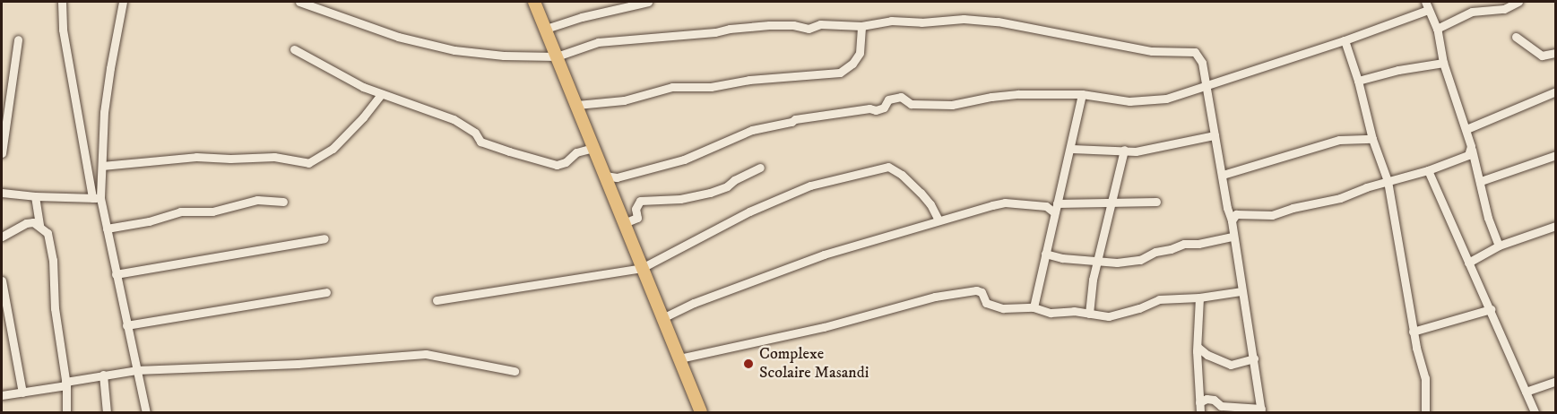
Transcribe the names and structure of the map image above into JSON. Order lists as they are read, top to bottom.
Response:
{
  "places": ["Complexe Scolaire Masandi"]
}
